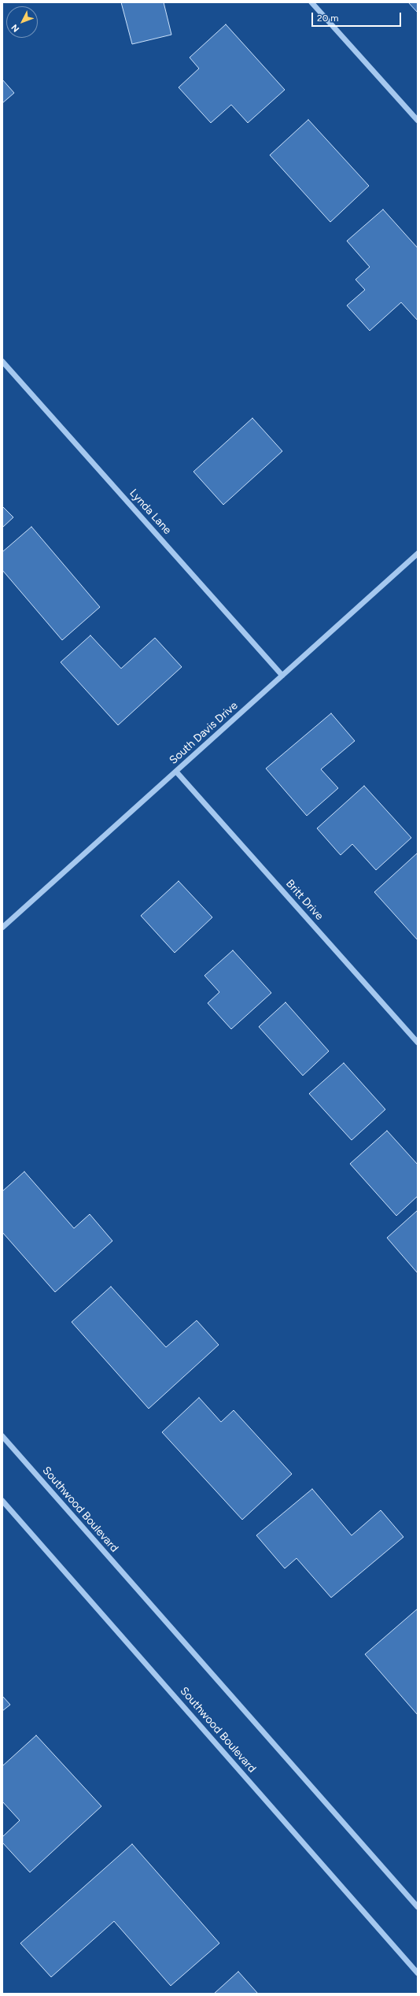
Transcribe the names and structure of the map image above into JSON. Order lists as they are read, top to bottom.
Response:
{
  "streets": {
    "street": [
      "Lynda Lane",
      "South Davis Drive",
      "Britt Drive",
      "Southwood Boulevard"
    ]
  },
  "crossings": [
    ["Lynda Lane", "South Davis Drive"],
    ["South Davis Drive", "Britt Drive"]
  ],
  "scale_bar": "20 m",
  "north": "bottom left"
}
